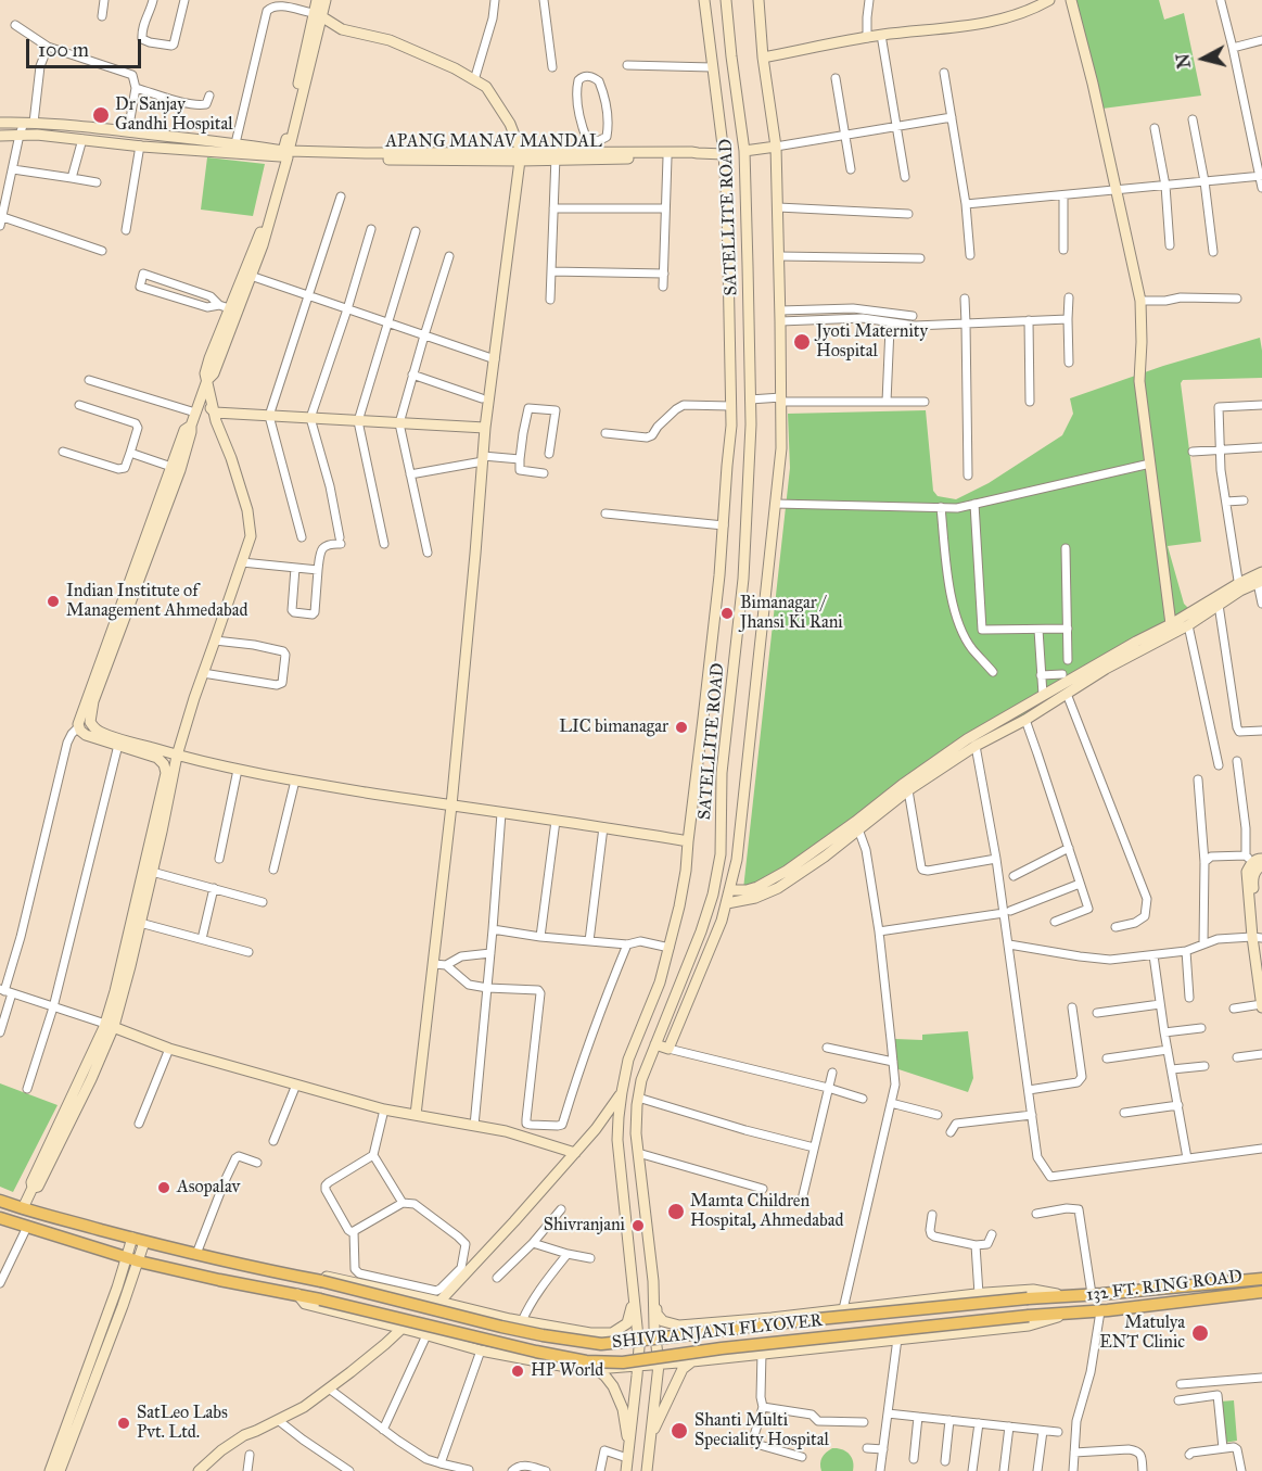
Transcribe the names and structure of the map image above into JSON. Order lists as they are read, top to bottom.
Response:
{
  "streets": {
    "main road": ["132 FT. RING ROAD", "SHIVRANJANI FLYOVER"],
    "street": ["APANG MANAV MANDAL", "SATELLITE ROAD"]
  },
  "crossings": [
    ["132 FT. RING ROAD", "SHIVRANJANI FLYOVER"]
  ],
  "places": [
    "Dr Sanjay Gandhi Hospital",
    "Jyoti Maternity Hospital",
    "Indian Institute of Management Ahmedabad",
    "Bimanagar / Jhansi Ki Rani",
    "LIC bimanagar",
    "Asopalav",
    "Mamta Children Hospital, Ahmedabad",
    "Shivranjani",
    "Matulya ENT Clinic",
    "HP World",
    "SatLeo Labs Pvt. Ltd.",
    "Shanti Multi Speciality Hospital"
  ],
  "scale_bar": "100 m",
  "north": "left"
}
